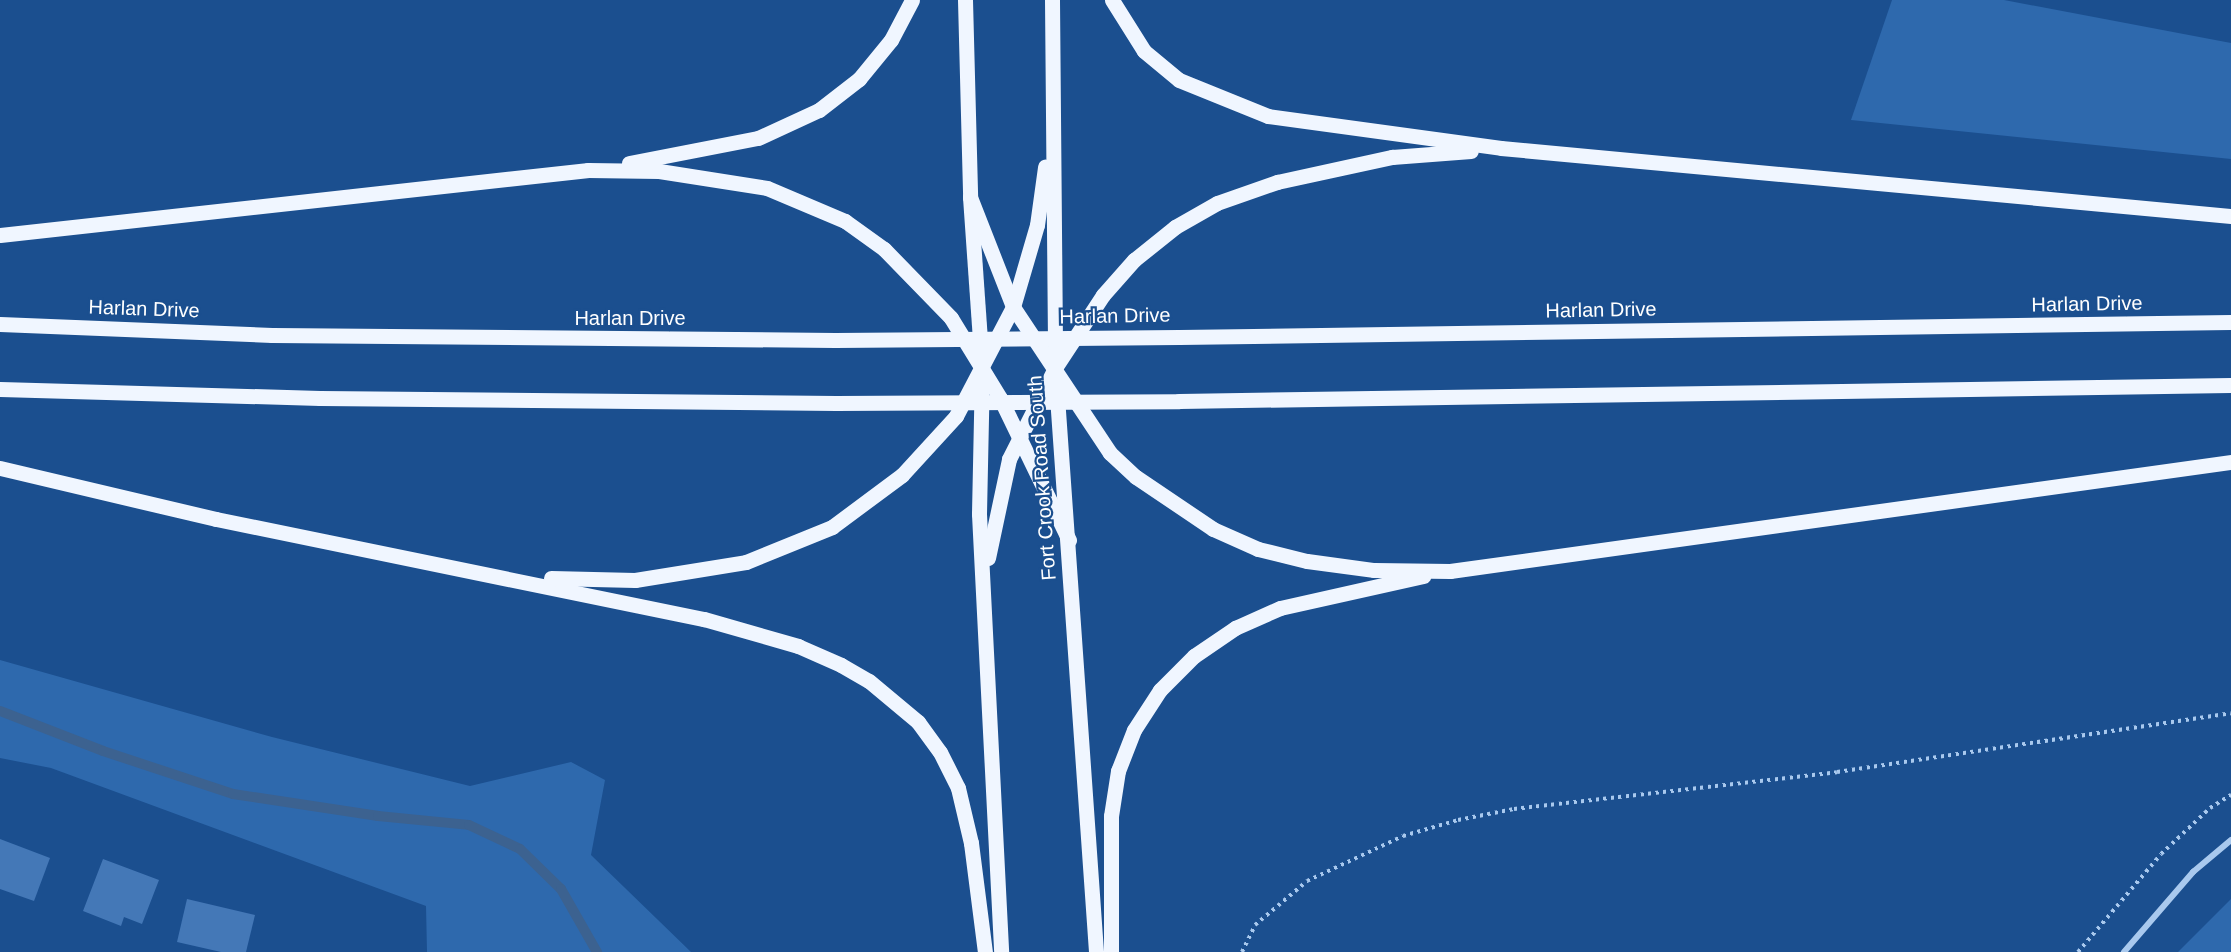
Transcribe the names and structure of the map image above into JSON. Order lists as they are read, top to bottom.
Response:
{
  "streets": {
    "main road": ["Harlan Drive", "Fort Crook Road South"]
  }
}
